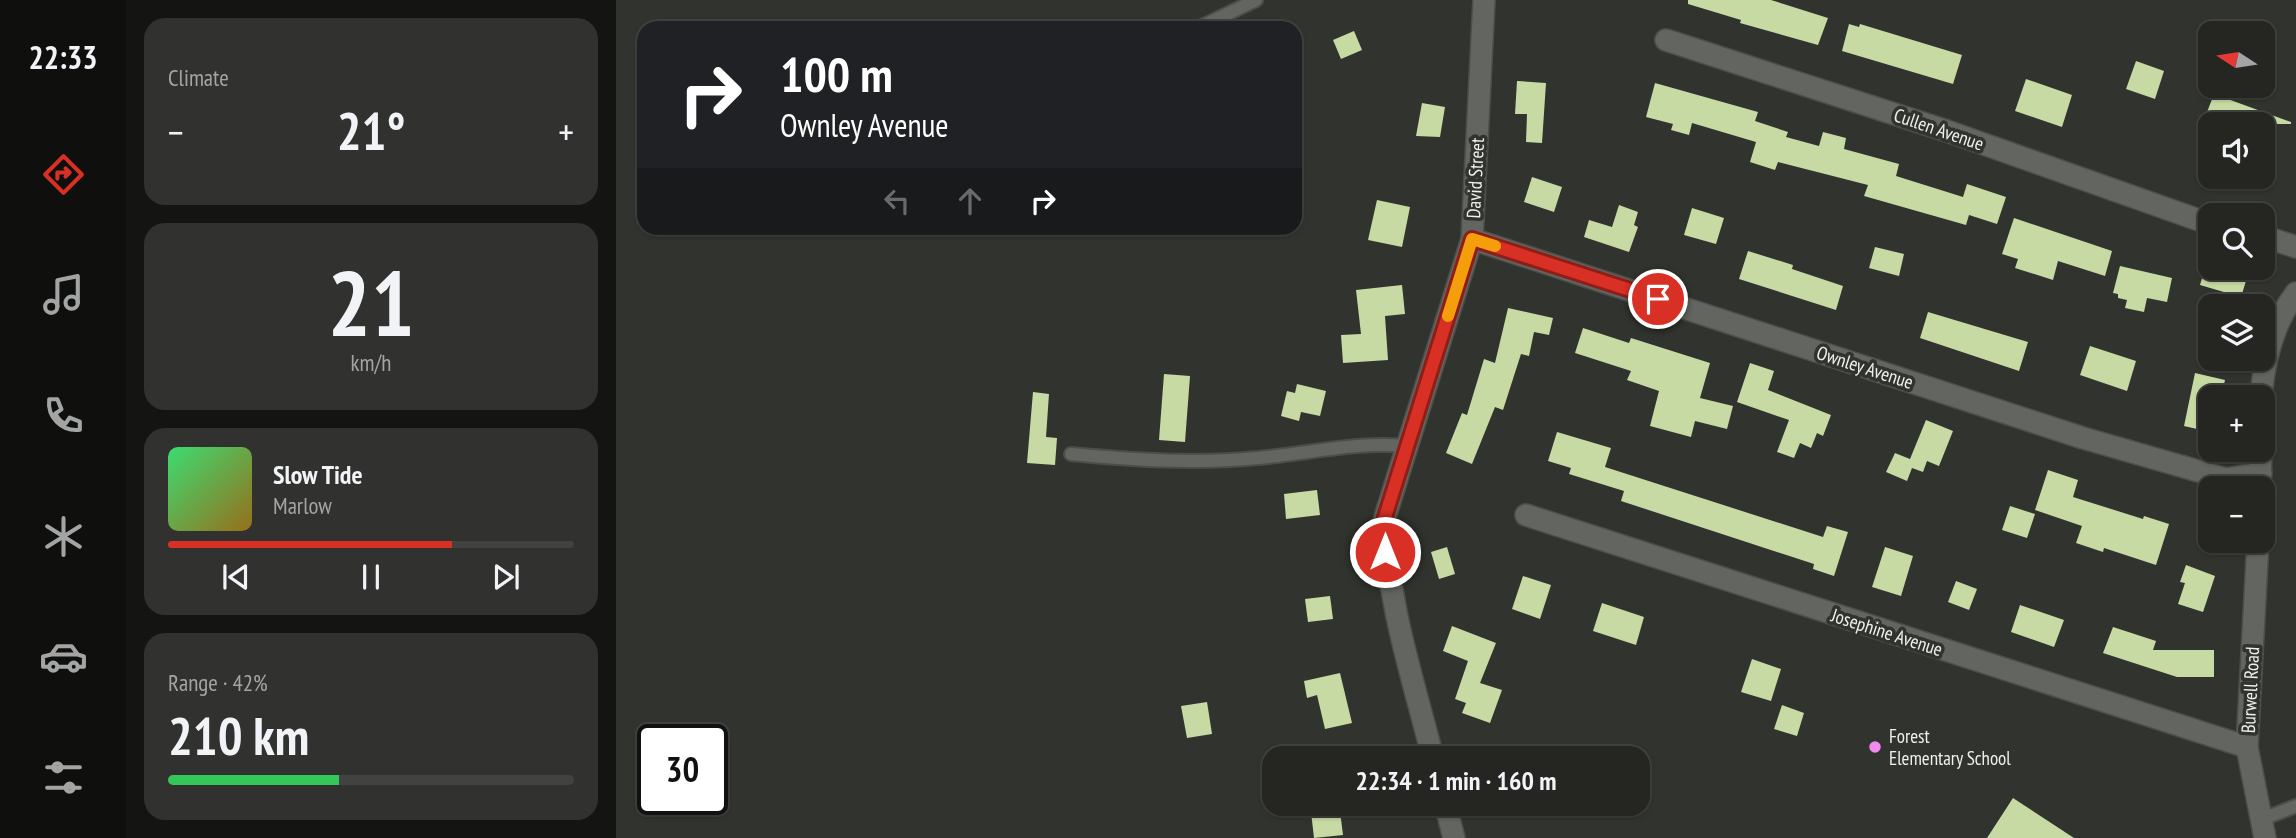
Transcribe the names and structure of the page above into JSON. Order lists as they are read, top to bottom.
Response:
{
  "streets": {
    "street": [
      "Cullen Avenue",
      "David Street",
      "Ownley Avenue",
      "Josephine Avenue",
      "Burwell Road"
    ]
  },
  "crossings": [
    ["David Street", "Ownley Avenue"],
    ["Josephine Avenue", "Burwell Road"]
  ],
  "places": ["Forest Elementary School"],
  "north": "left",
  "page": {
    "tabs": "22:33",
    "tile": [
      "Climate",
      ["21", "km/h"],
      ["Range · 42%", "210 km"]
    ],
    "map_buttons": ["+", "−"],
    "turn": ["100 m", "Ownley Avenue"],
    "heat": ["−", "21°", "+"],
    "song": ["Slow Tide", "Marlow"],
    "limit": "30",
    "trip": "22:34 · 1 min · 160 m"
  }
}
